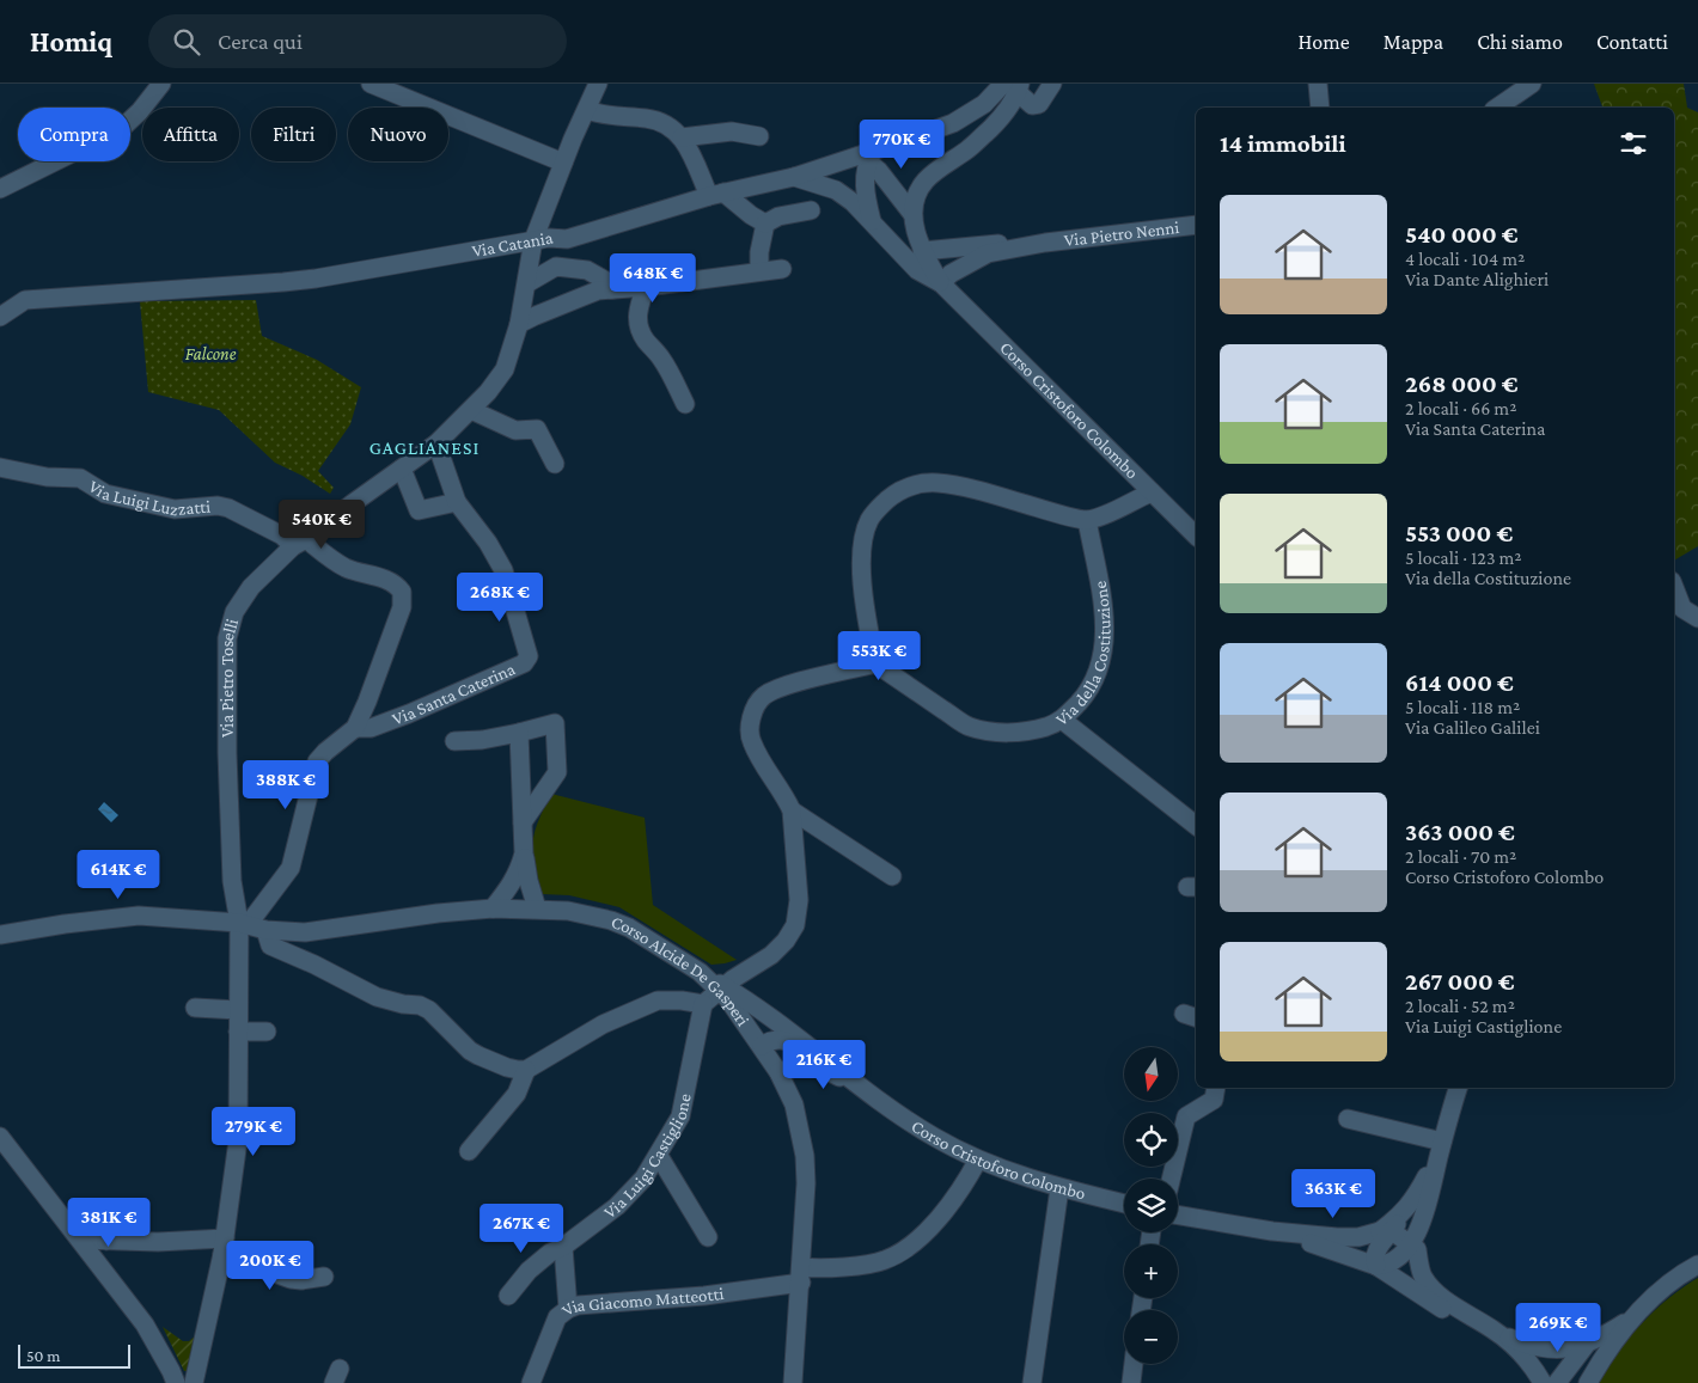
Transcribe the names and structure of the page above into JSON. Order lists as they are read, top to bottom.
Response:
{
  "streets": {
    "street": [
      "Via Pietro Nenni",
      "Via Catania",
      "Corso Cristoforo Colombo",
      "Via Luigi Luzzatti",
      "Via della Costituzione",
      "Via Pietro Toselli",
      "Via Santa Caterina",
      "Corso Alcide De Gasperi",
      "Via Luigi Castiglione",
      "Via Giacomo Matteotti"
    ]
  },
  "crossings": [
    ["Via Catania", "Via Pietro Toselli"],
    ["Corso Cristoforo Colombo", "Via Giacomo Matteotti"],
    ["Via Luigi Luzzatti", "Via Pietro Toselli"],
    ["Via Luigi Luzzatti", "Via Santa Caterina"],
    ["Via Pietro Toselli", "Via Santa Caterina"],
    ["Via Pietro Toselli", "Corso Alcide De Gasperi"],
    ["Corso Alcide De Gasperi", "Via Giacomo Matteotti"]
  ],
  "districts": ["GAGLIANESI"],
  "parks": ["Falcone"],
  "scale_bar": "50 m",
  "north": "bottom",
  "page": {
    "header": "Homiq",
    "search": "Cerca qui",
    "nav": [
      "Home",
      "Mappa",
      "Chi siamo",
      "Contatti"
    ],
    "chip": [
      "Compra",
      "Affitta",
      "Filtri",
      "Nuovo"
    ],
    "heading": "14 immobili",
    "price": [
      "770K €",
      "648K €",
      "540K €",
      "268K €",
      "553K €",
      "388K €",
      "614K €",
      "216K €",
      "279K €",
      "363K €",
      "381K €",
      "267K €",
      "200K €",
      "269K €"
    ],
    "list": [
      {
        "name": "540 000 €",
        "note": "4 locali · 104 m² · Via Dante Alighieri"
      },
      {
        "name": "268 000 €",
        "note": "2 locali · 66 m² · Via Santa Caterina"
      },
      {
        "name": "553 000 €",
        "note": "5 locali · 123 m² · Via della Costituzione"
      },
      {
        "name": "614 000 €",
        "note": "5 locali · 118 m² · Via Galileo Galilei"
      },
      {
        "name": "363 000 €",
        "note": "2 locali · 70 m² · Corso Cristoforo Colombo"
      },
      {
        "name": "267 000 €",
        "note": "2 locali · 52 m² · Via Luigi Castiglione"
      }
    ],
    "map_buttons": ["+", "−"],
    "scale": "50 m"
  }
}
